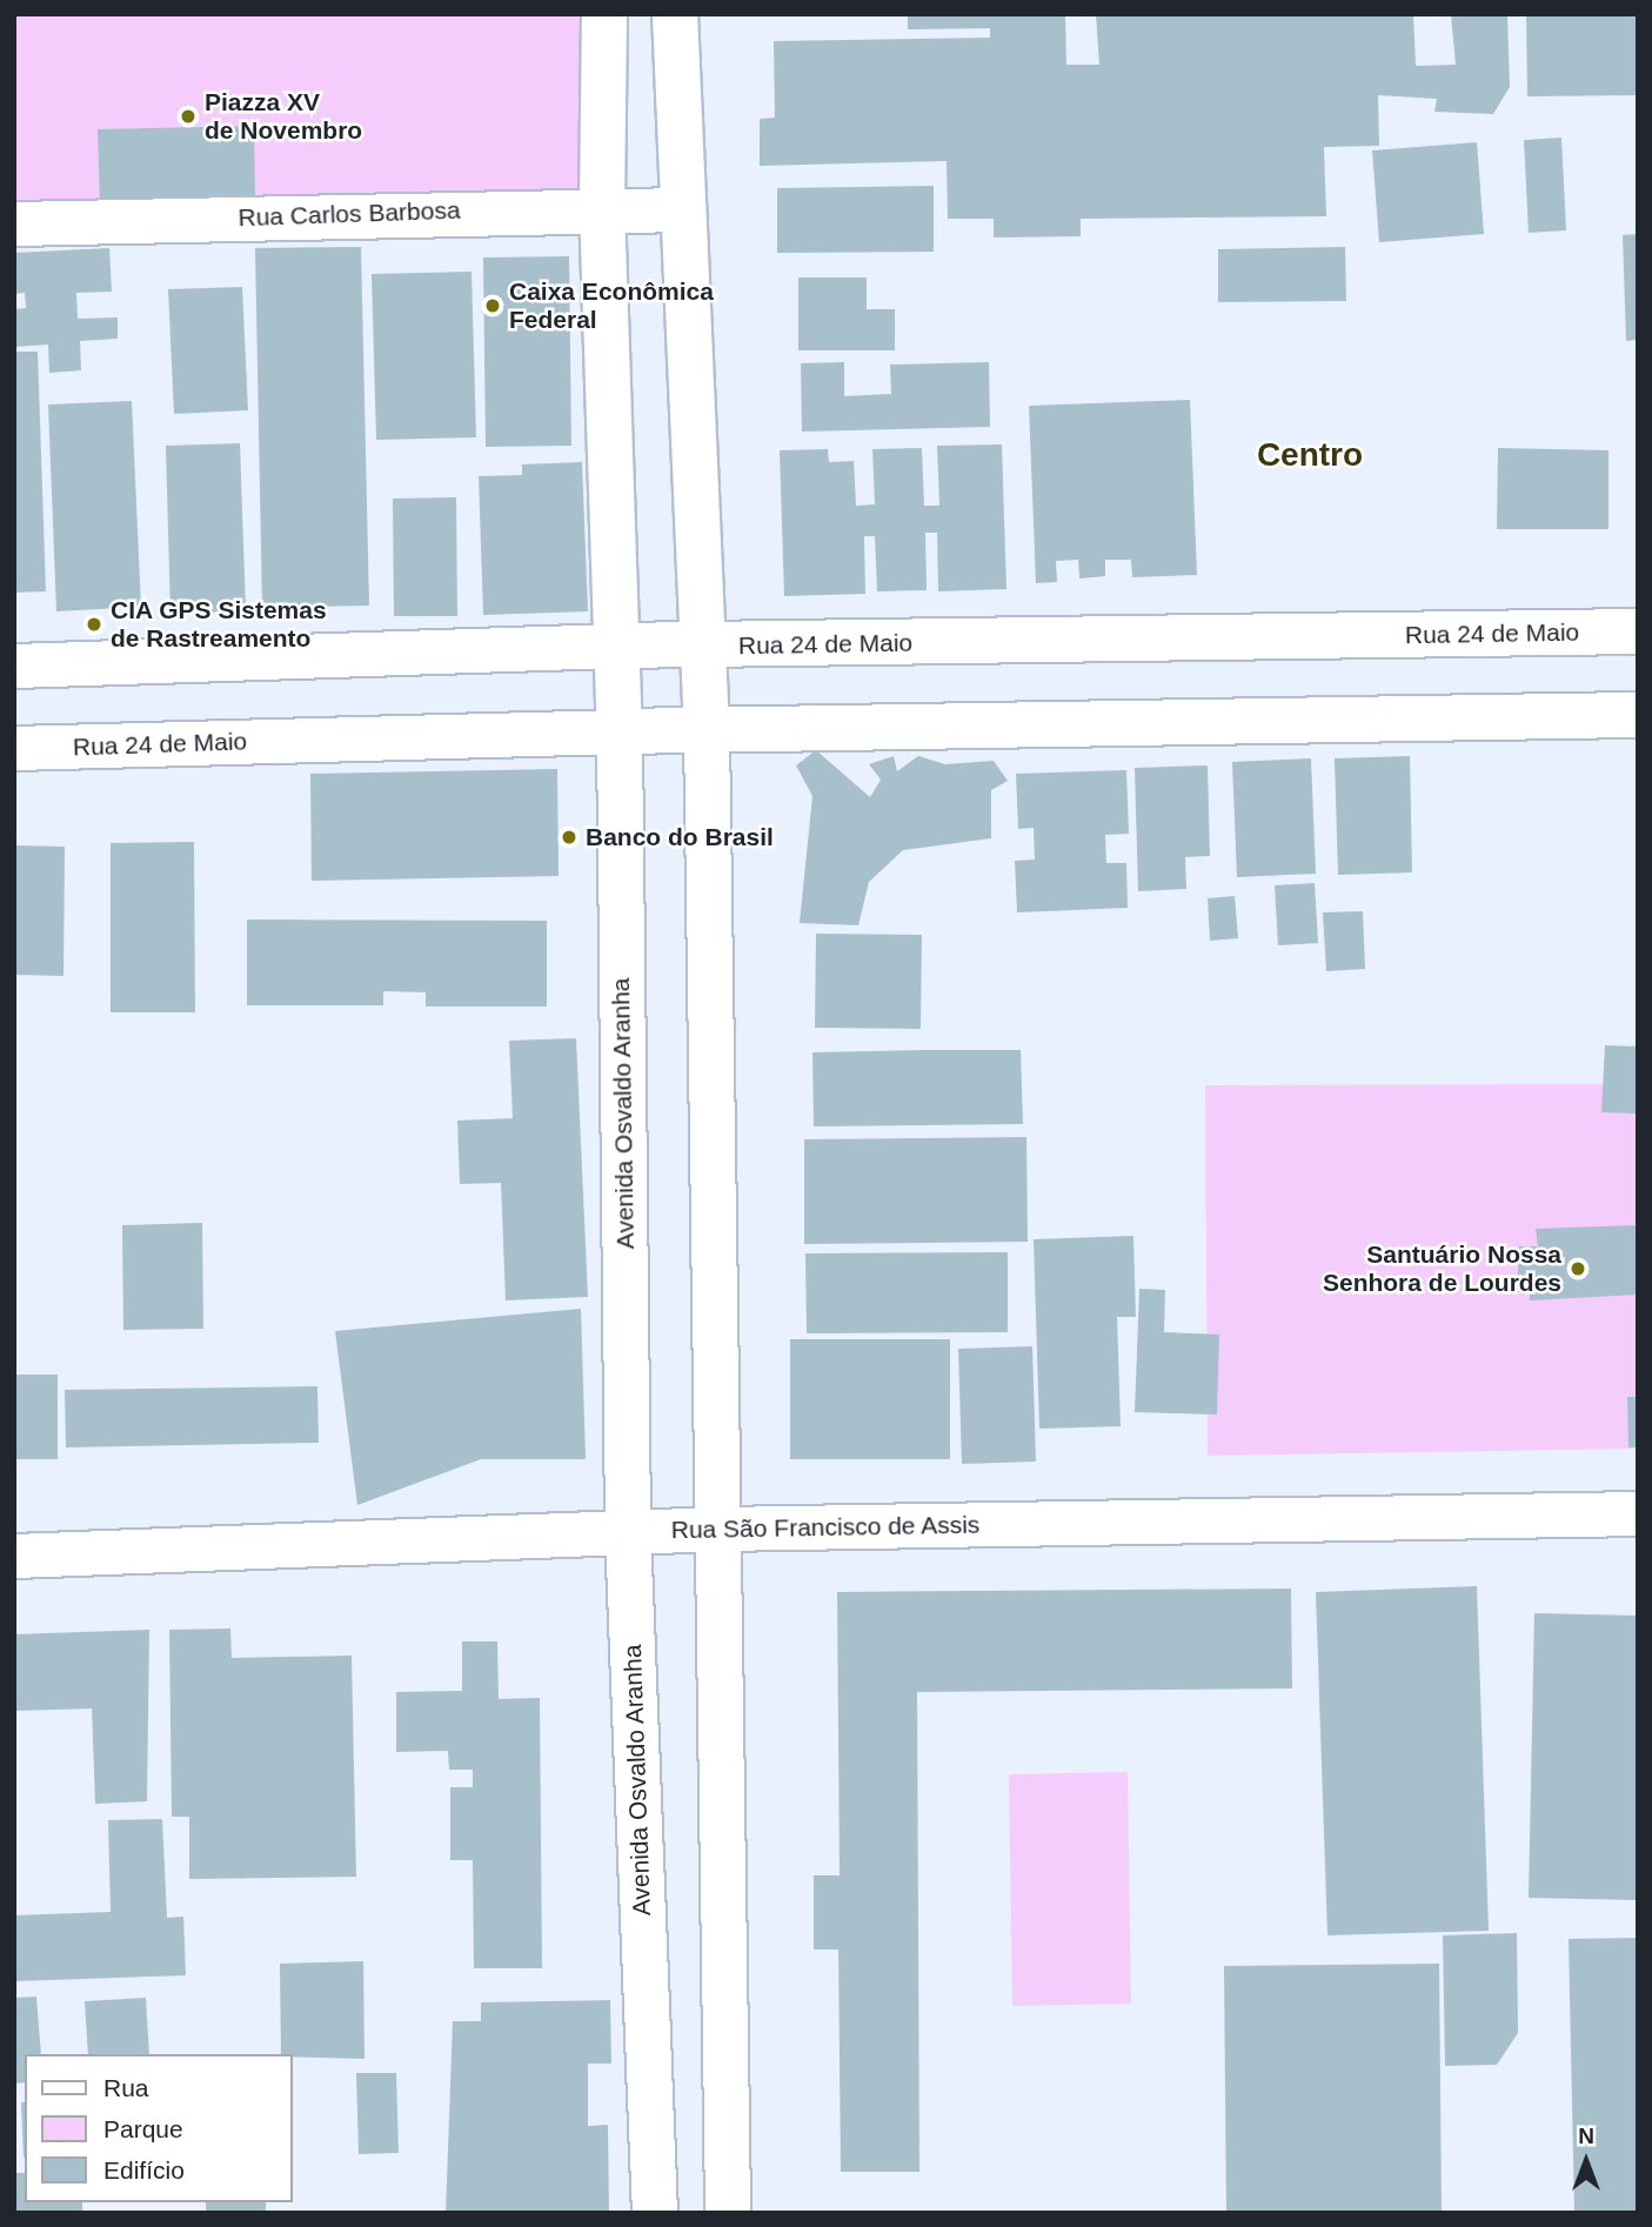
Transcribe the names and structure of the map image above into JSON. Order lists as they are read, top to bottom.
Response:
{
  "streets": {
    "main road": ["Rua 24 de Maio", "Avenida Osvaldo Aranha"],
    "street": ["Rua Carlos Barbosa", "Rua São Francisco de Assis"]
  },
  "crossings": [
    ["Rua Carlos Barbosa", "Avenida Osvaldo Aranha"],
    ["Rua 24 de Maio", "Avenida Osvaldo Aranha"],
    ["Avenida Osvaldo Aranha", "Rua São Francisco de Assis"]
  ],
  "districts": ["Centro"],
  "places": [
    "Piazza XV de Novembro",
    "Caixa Econômica Federal",
    "CIA GPS Sistemas de Rastreamento",
    "Banco do Brasil",
    "Santuário Nossa Senhora de Lourdes"
  ],
  "legend": ["Rua", "Parque", "Edifício"],
  "north": "top"
}
